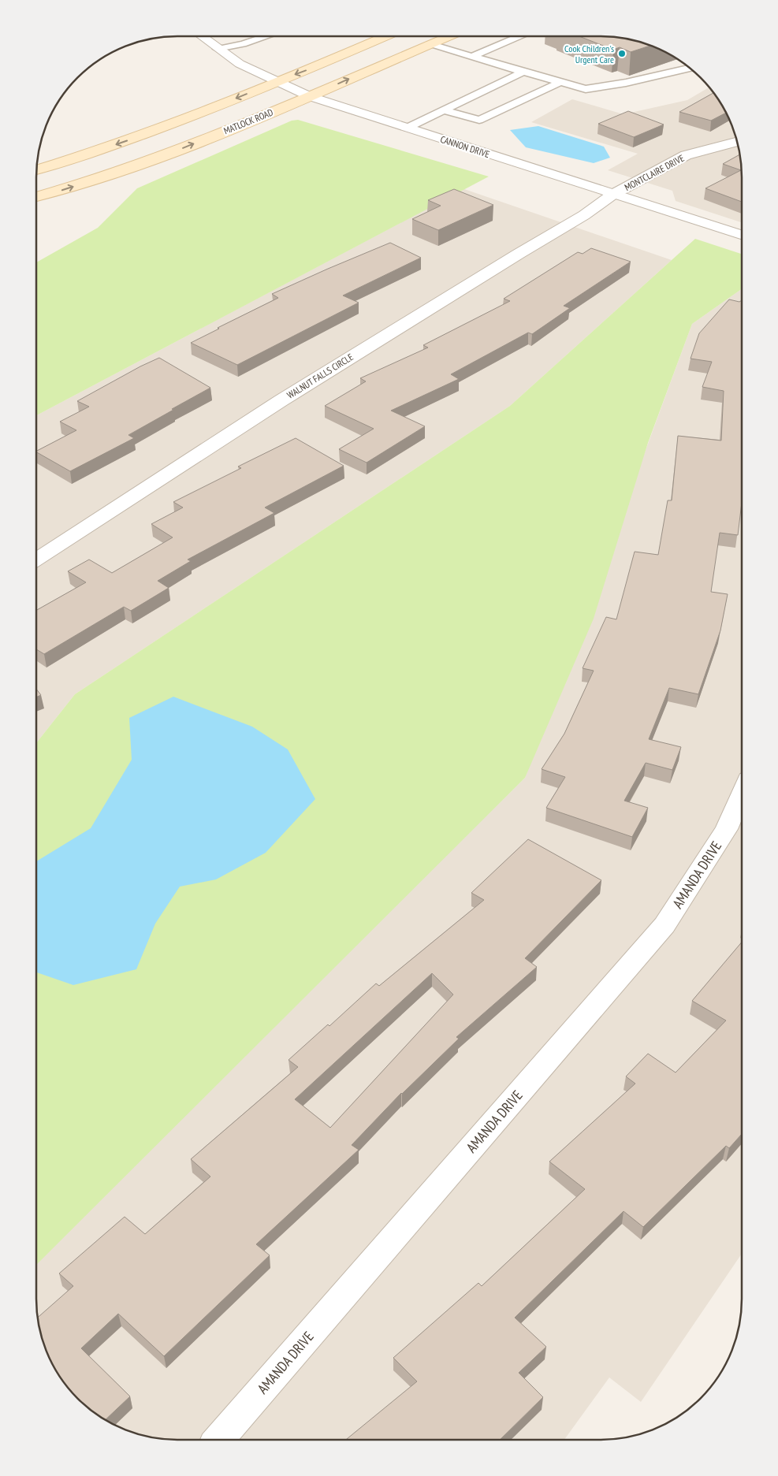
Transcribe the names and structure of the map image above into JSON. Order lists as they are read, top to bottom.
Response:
{
  "streets": {
    "main road": ["MATLOCK ROAD"],
    "street": [
      "CANNON DRIVE",
      "MONTCLAIRE DRIVE",
      "WALNUT FALLS CIRCLE",
      "AMANDA DRIVE"
    ]
  },
  "crossings": [
    ["MATLOCK ROAD", "CANNON DRIVE"],
    ["CANNON DRIVE", "MONTCLAIRE DRIVE"],
    ["CANNON DRIVE", "WALNUT FALLS CIRCLE"],
    ["MONTCLAIRE DRIVE", "WALNUT FALLS CIRCLE"]
  ],
  "places": ["Cook Children's Urgent Care"]
}
